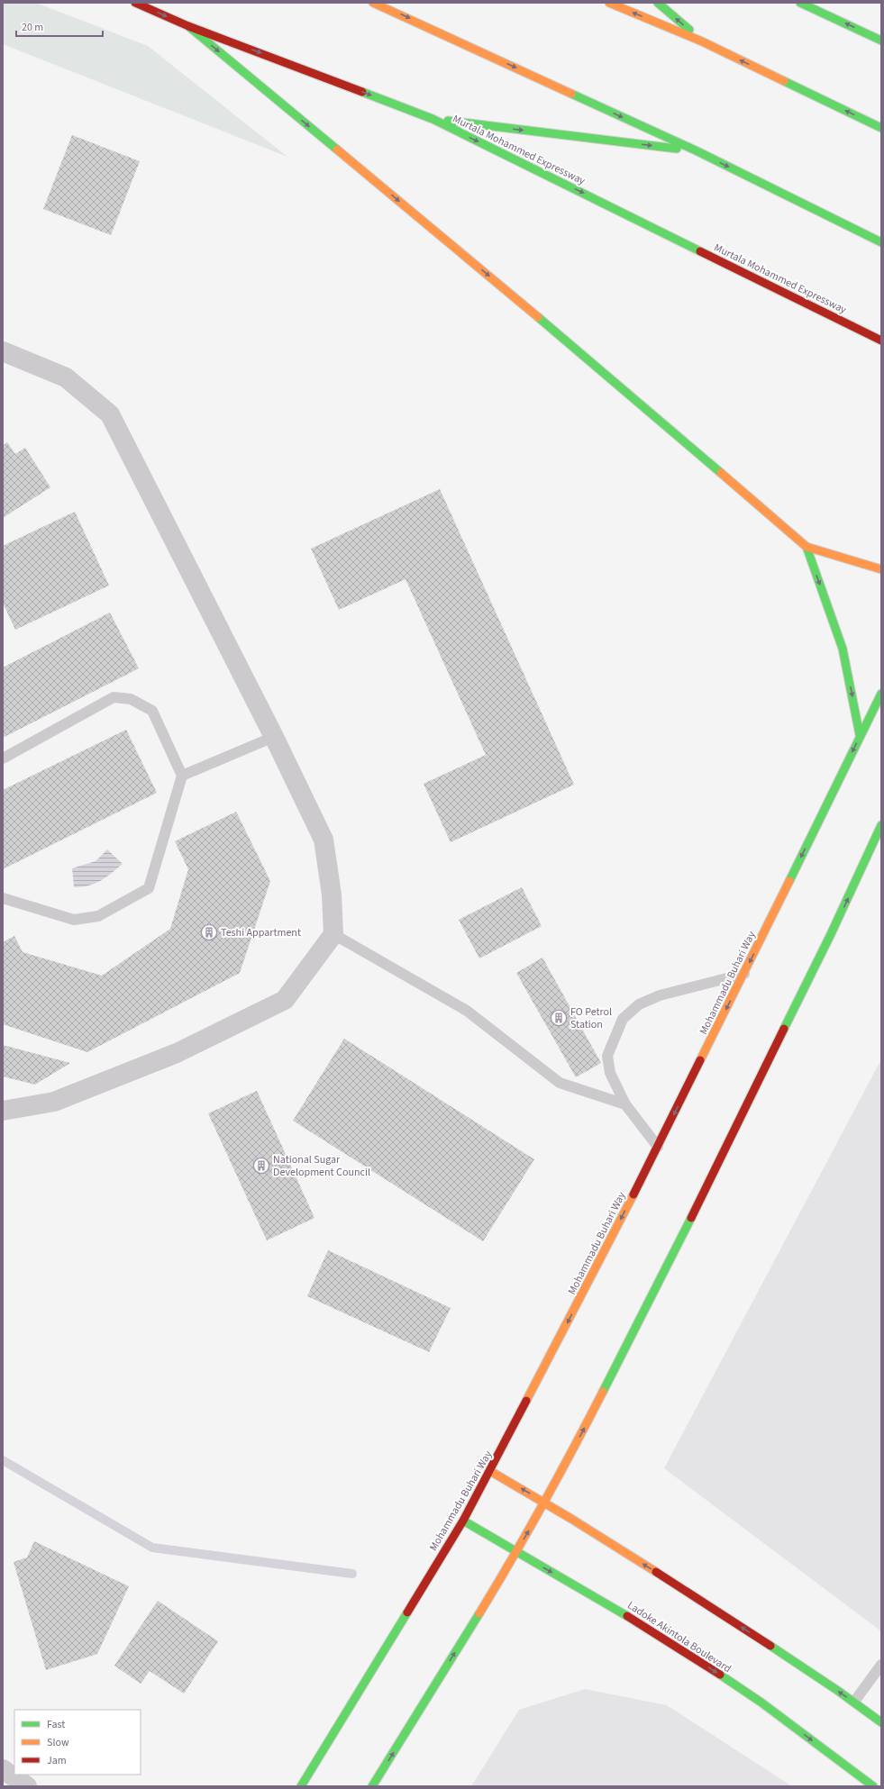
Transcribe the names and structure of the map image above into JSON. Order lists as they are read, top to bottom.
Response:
{
  "streets": {
    "main road": ["Murtala Mohammed Expressway", "Mohammadu Buhari Way", "Ladoke Akintola Boulevard"]
  },
  "crossings": [
    ["Mohammadu Buhari Way", "Ladoke Akintola Boulevard"]
  ],
  "places": {
    "building": ["Teshi Appartment", "FO Petrol Station", "National Sugar Development Council"]
  },
  "legend": ["Fast", "Slow", "Jam"],
  "scale_bar": "20 m"
}
